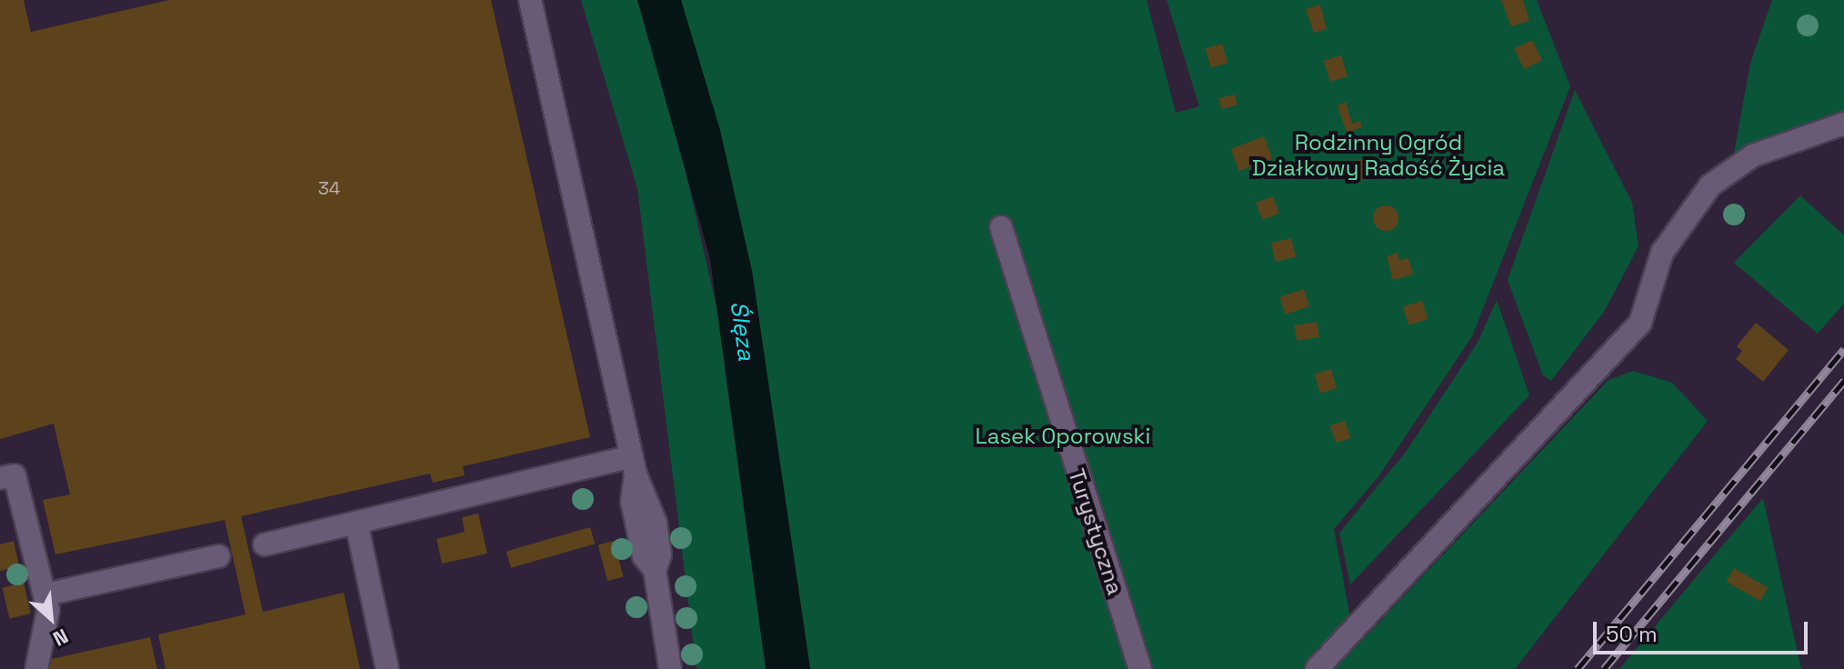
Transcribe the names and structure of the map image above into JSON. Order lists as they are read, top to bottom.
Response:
{
  "streets": {
    "lane": ["Turystyczna"]
  },
  "water": ["Ślęza"],
  "parks": ["Rodzinny Ogród Działkowy Radość Życia", "Lasek Oporowski"],
  "house_numbers": ["34"],
  "scale_bar": "50 m",
  "north": "bottom right"
}
